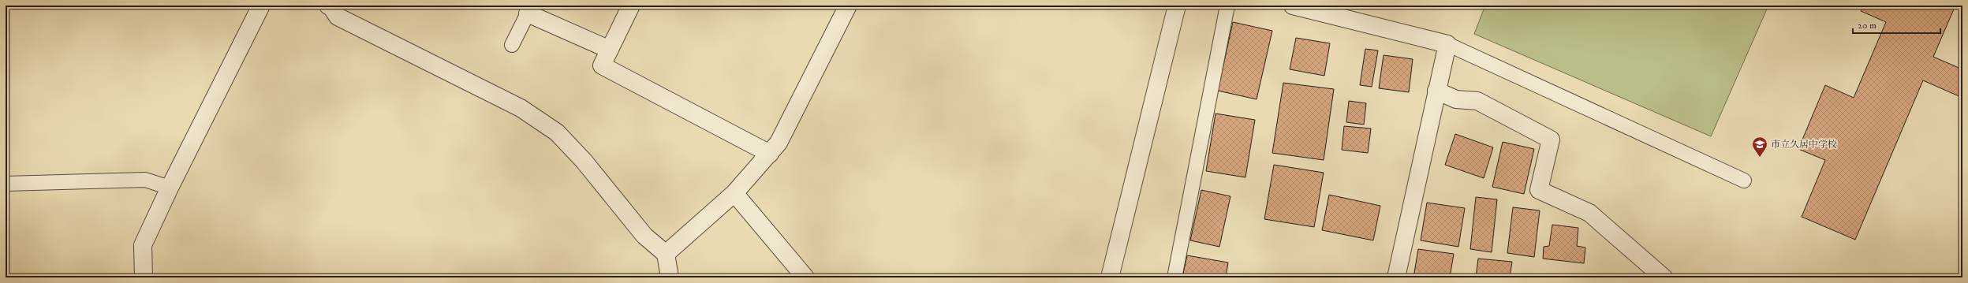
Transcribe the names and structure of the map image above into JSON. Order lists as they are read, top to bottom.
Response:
{
  "places": {
    "school or university": ["市立久居中学校"]
  },
  "scale_bar": "20 m"
}
